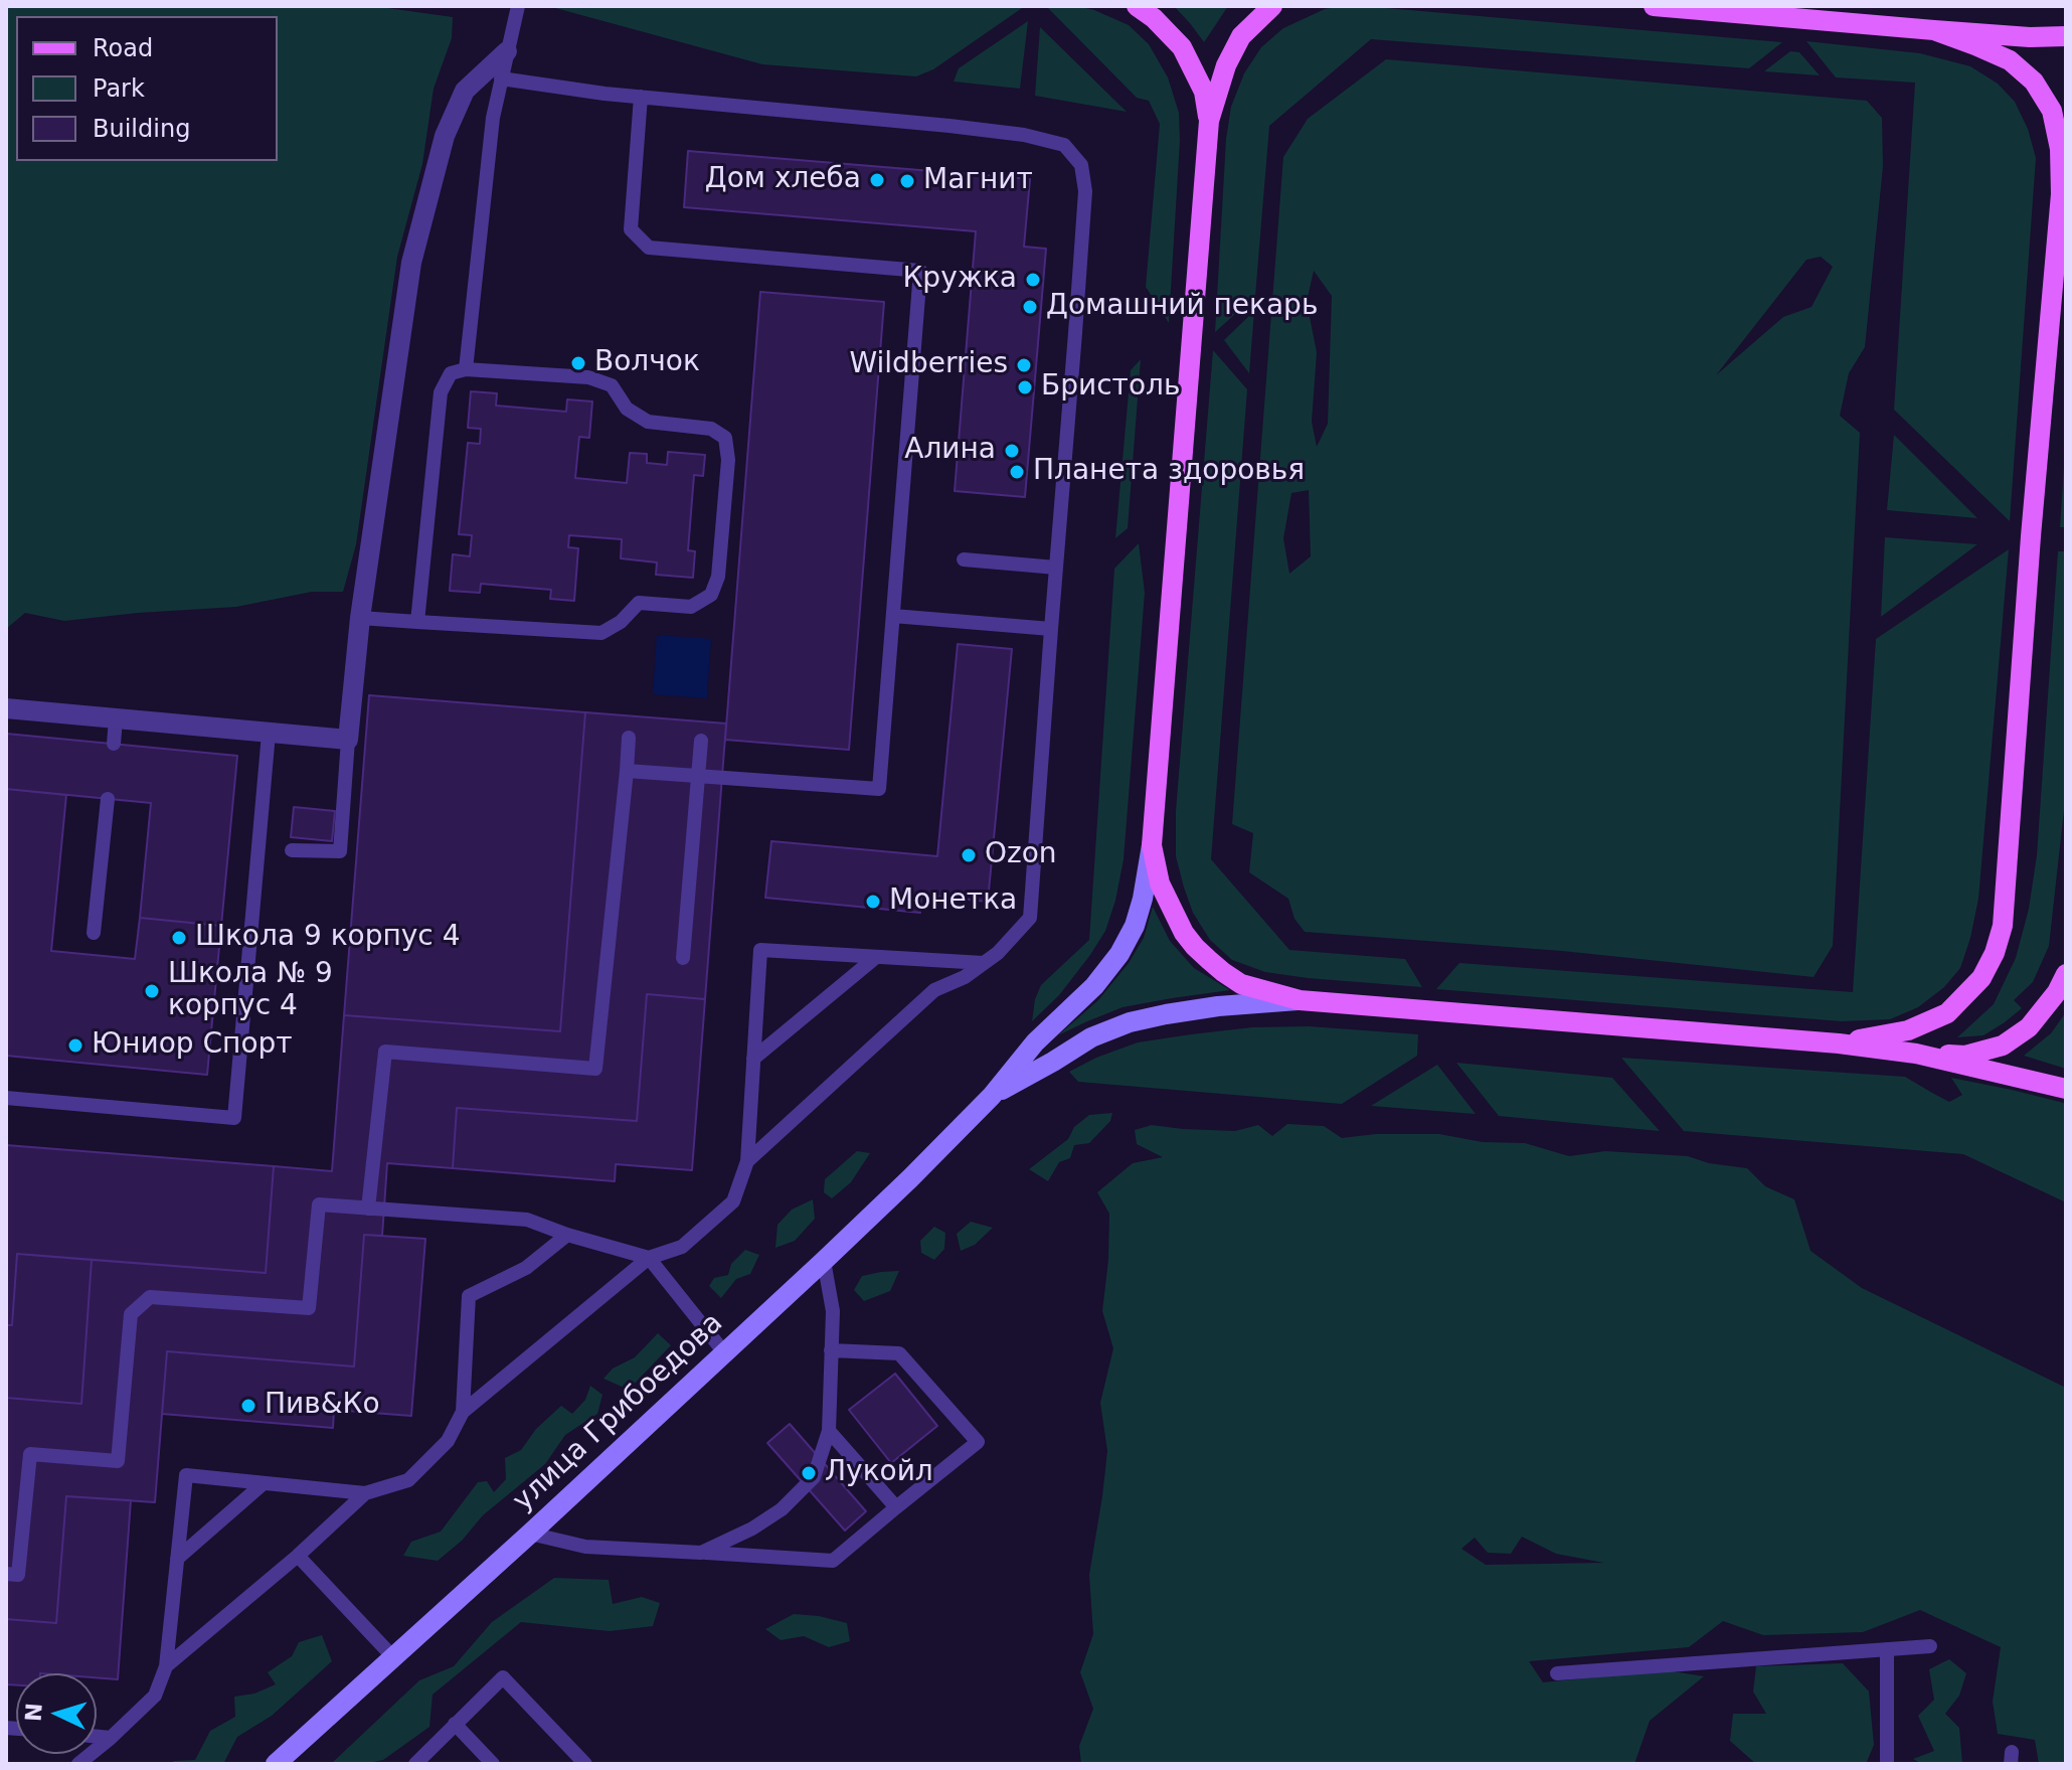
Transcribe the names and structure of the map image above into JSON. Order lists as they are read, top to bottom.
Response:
{
  "streets": {
    "main road": ["улица Грибоедова"]
  },
  "places": [
    "Дом хлеба",
    "Магнит",
    "Кружка",
    "Домашний пекарь",
    "Волчок",
    "Wildberries",
    "Бристоль",
    "Алина",
    "Планета здоровья",
    "Ozon",
    "Монетка",
    "Школа 9 корпус 4",
    "Школа № 9 корпус 4",
    "Юниор Спорт",
    "Пив&Ко",
    "Лукойл"
  ],
  "legend": ["Road", "Park", "Building"],
  "north": "left"
}
